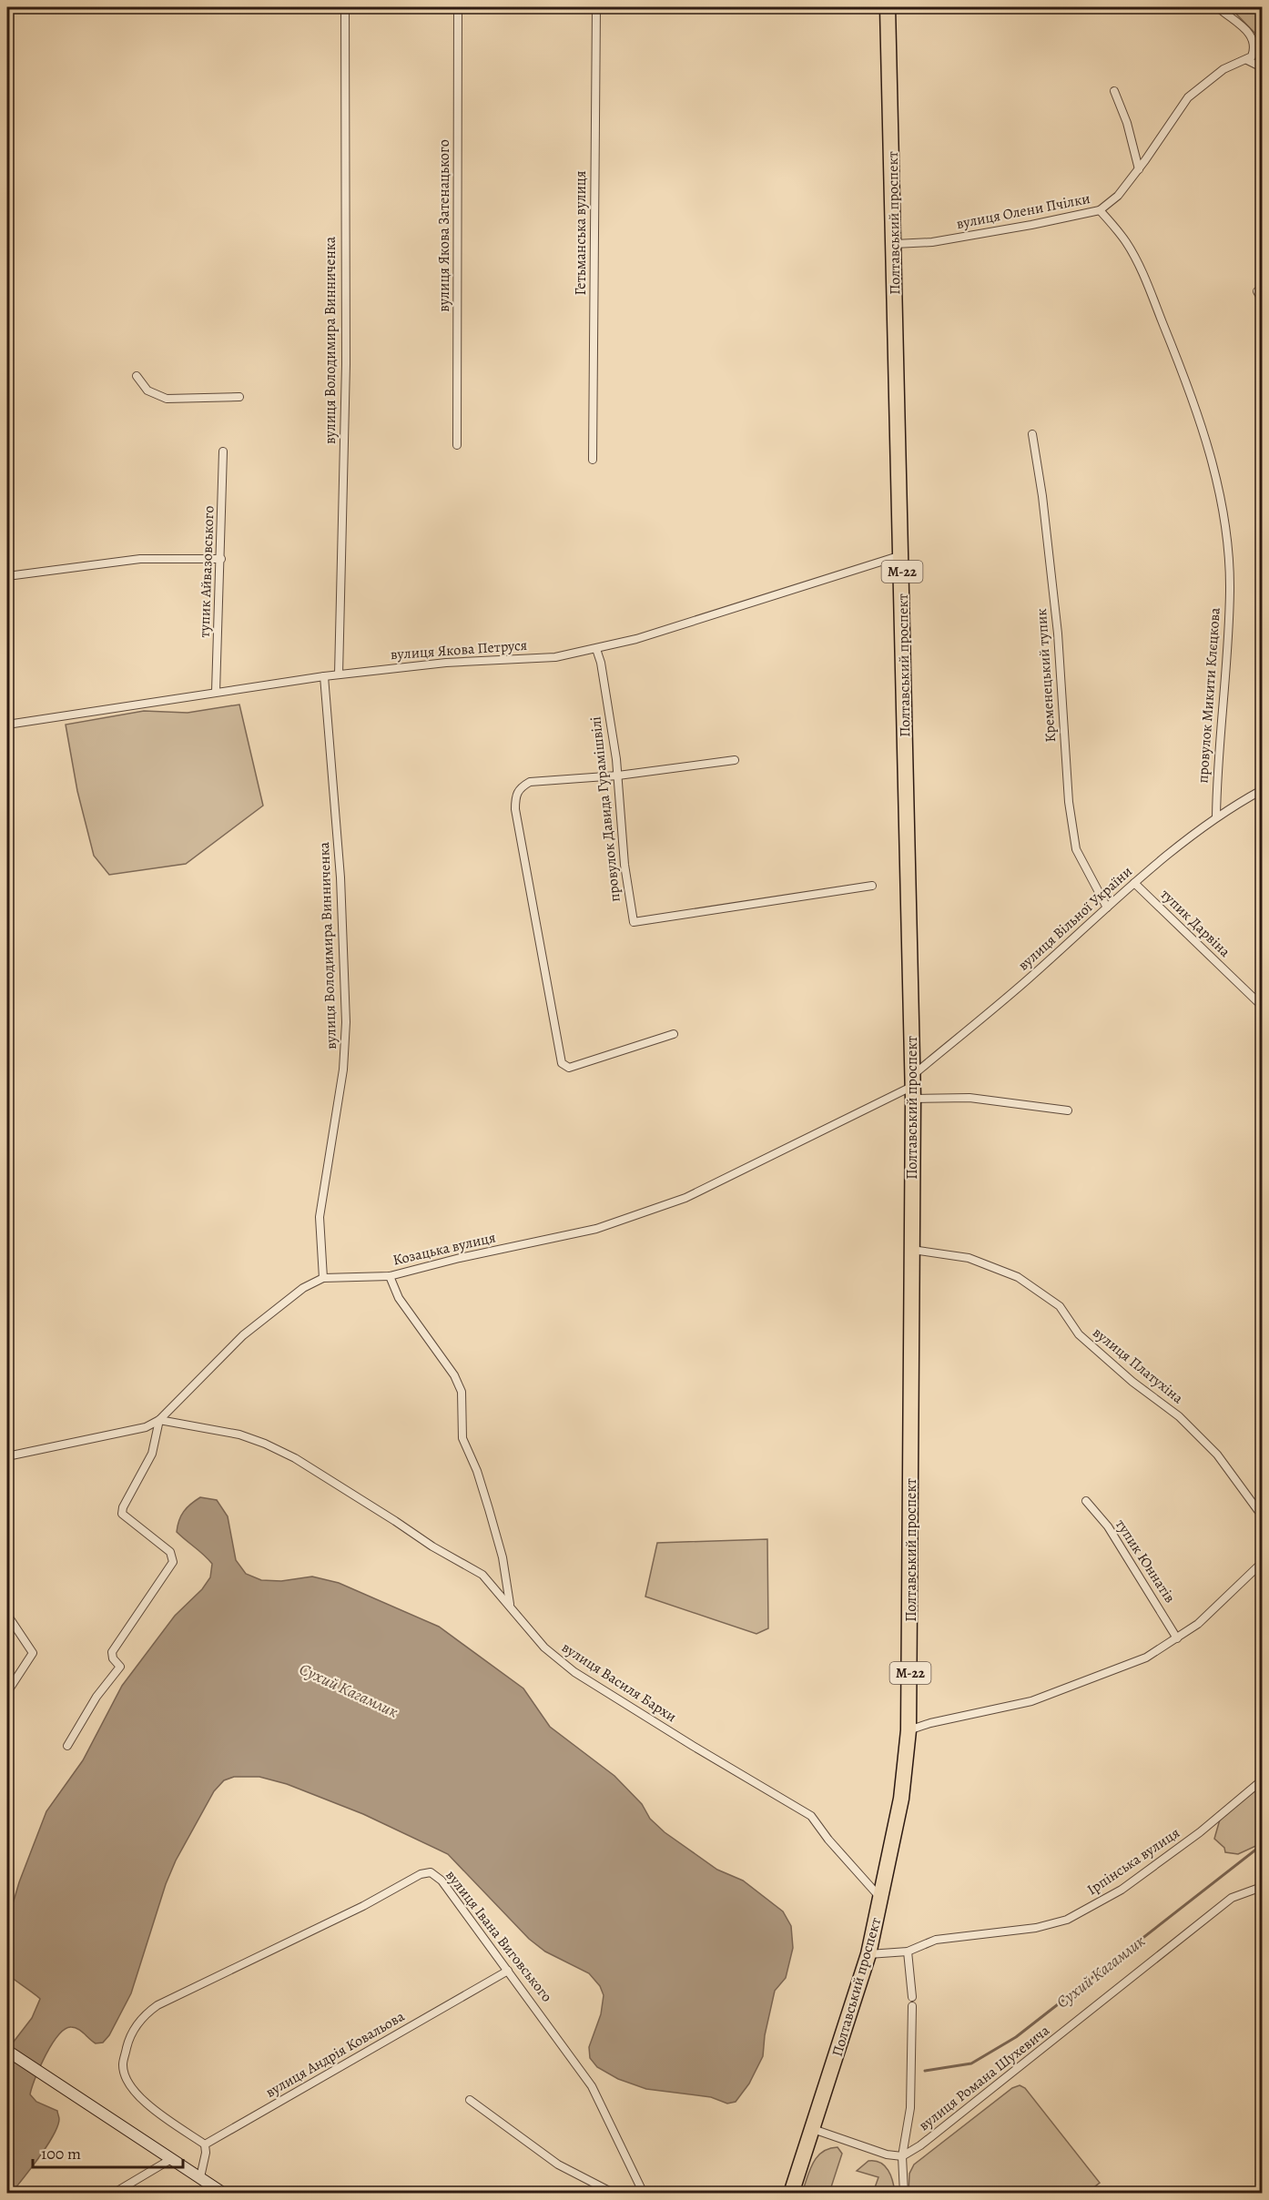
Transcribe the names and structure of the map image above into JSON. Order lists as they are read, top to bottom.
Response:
{
  "streets": {
    "highway": ["Полтавський проспект", "М-22"],
    "street": [
      "вулиця Олени Пчілки",
      "вулиця Якова Затенацького",
      "Гетьманська вулиця",
      "вулиця Володимира Винниченка",
      "тупик Айвазовського",
      "вулиця Якова Петруся",
      "Кременецький тупик",
      "провулок Микити Клєцкова",
      "провулок Давида Гурамішвілі",
      "вулиця Вільної України",
      "тупик Дарвіна",
      "Козацька вулиця",
      "вулиця Платухіна",
      "тупик Юннатів",
      "вулиця Василя Бархи",
      "Ірпінська вулиця",
      "вулиця Івана Виговського",
      "вулиця Андрія Ковальова",
      "вулиця Романа Шухевича"
    ]
  },
  "crossings": [
    ["вулиця Олени Пчілки", "Полтавський проспект"],
    ["вулиця Олени Пчілки", "провулок Микити Клєцкова"],
    ["Полтавський проспект", "вулиця Якова Петруся"],
    ["Полтавський проспект", "вулиця Вільної України"],
    ["Полтавський проспект", "Козацька вулиця"],
    ["Полтавський проспект", "вулиця Платухіна"],
    ["Полтавський проспект", "вулиця Василя Бархи"],
    ["Полтавський проспект", "Ірпінська вулиця"],
    ["вулиця Володимира Винниченка", "вулиця Якова Петруся"],
    ["вулиця Володимира Винниченка", "Козацька вулиця"],
    ["тупик Айвазовського", "вулиця Якова Петруся"],
    ["вулиця Якова Петруся", "провулок Давида Гурамішвілі"],
    ["Кременецький тупик", "вулиця Вільної України"],
    ["провулок Микити Клєцкова", "вулиця Вільної України"],
    ["вулиця Вільної України", "тупик Дарвіна"],
    ["вулиця Вільної України", "Козацька вулиця"],
    ["Козацька вулиця", "вулиця Василя Бархи"],
    ["вулиця Івана Виговського", "вулиця Андрія Ковальова"]
  ],
  "water": ["Сухий Кагамлик"],
  "scale_bar": "100 m"
}
